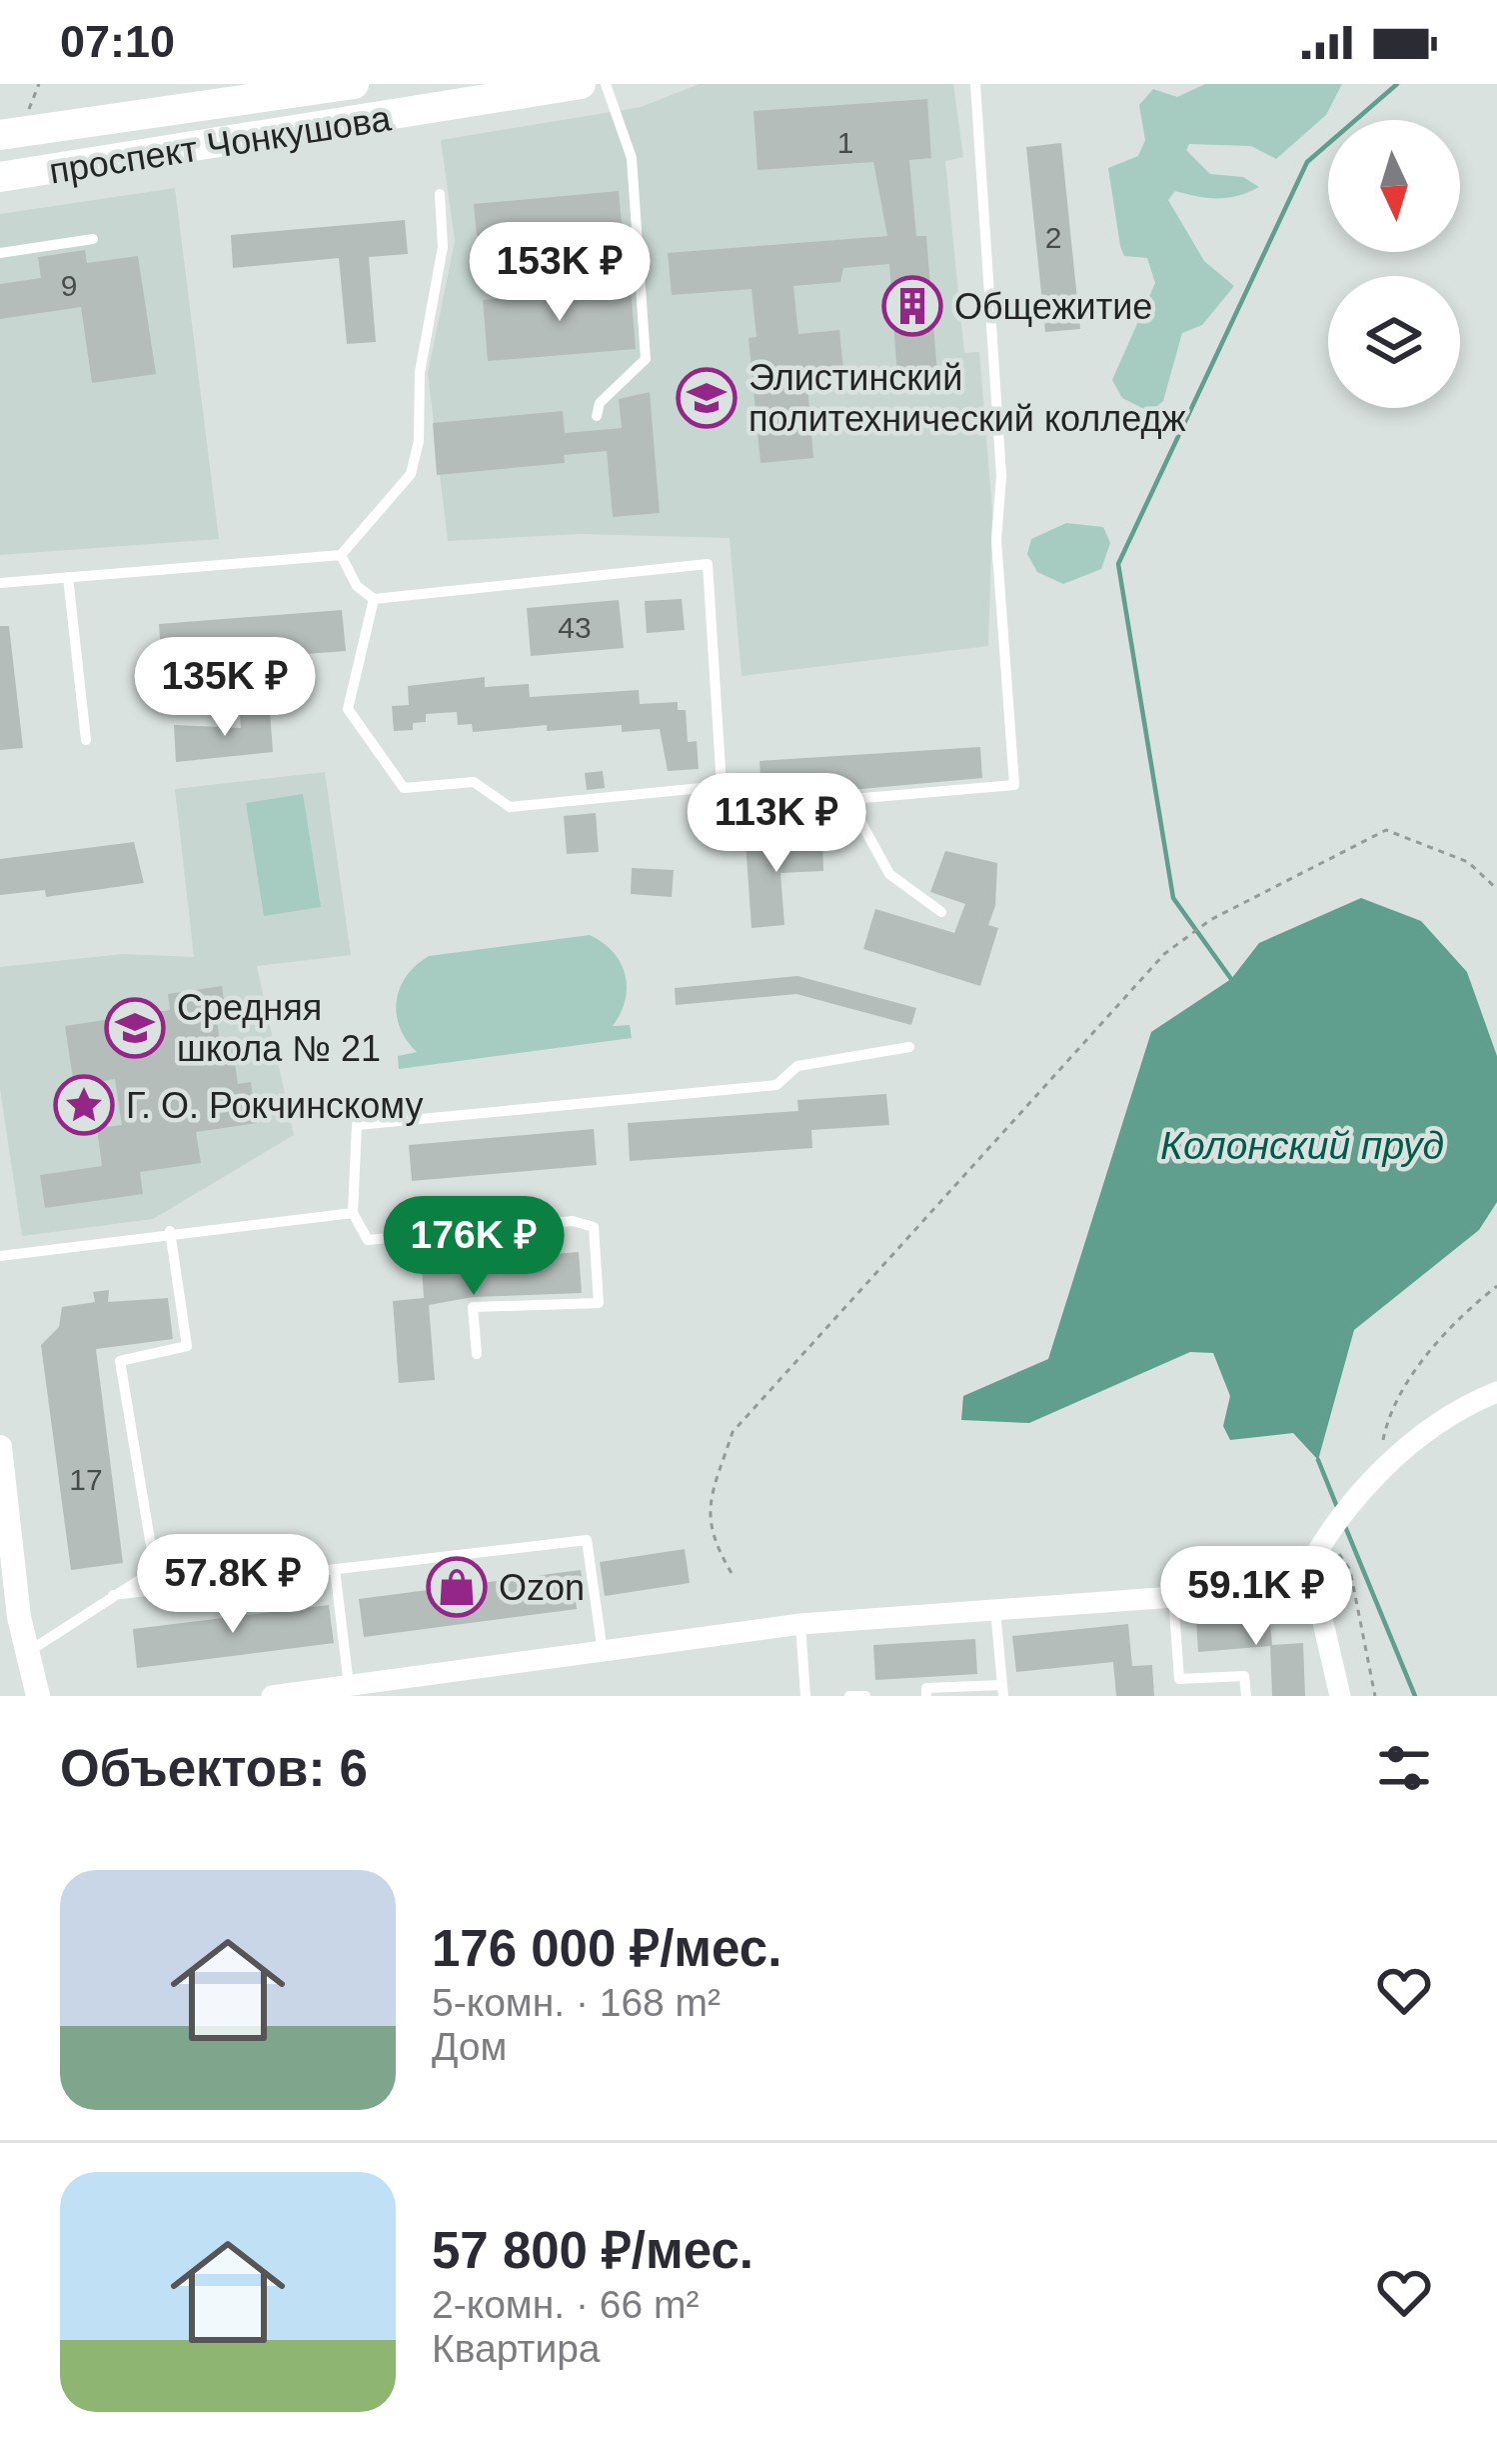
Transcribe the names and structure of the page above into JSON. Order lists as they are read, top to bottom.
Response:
{
  "streets": {
    "main road": ["проспект Чонкушова"]
  },
  "water": ["Колонский пруд"],
  "places": {
    "building": ["Общежитие"],
    "school or university": ["Элистинский политехнический колледж", "Средняя школа № 21"],
    "place": ["Г. О. Рокчинскому"],
    "shop": ["Ozon"]
  },
  "house_numbers": [
    "1",
    "2",
    "9",
    "43",
    "17"
  ],
  "north": "bottom",
  "page": {
    "status": "07:10",
    "price": [
      "153K ₽",
      "135K ₽",
      "113K ₽",
      "176K ₽",
      "57.8K ₽",
      "59.1K ₽"
    ],
    "heading": "Объектов: 6",
    "list": [
      {
        "name": "176 000 ₽/мес.",
        "note": "5-комн. · 168 m² · Дом"
      },
      {
        "name": "57 800 ₽/мес.",
        "note": "2-комн. · 66 m² · Квартира"
      }
    ]
  }
}
